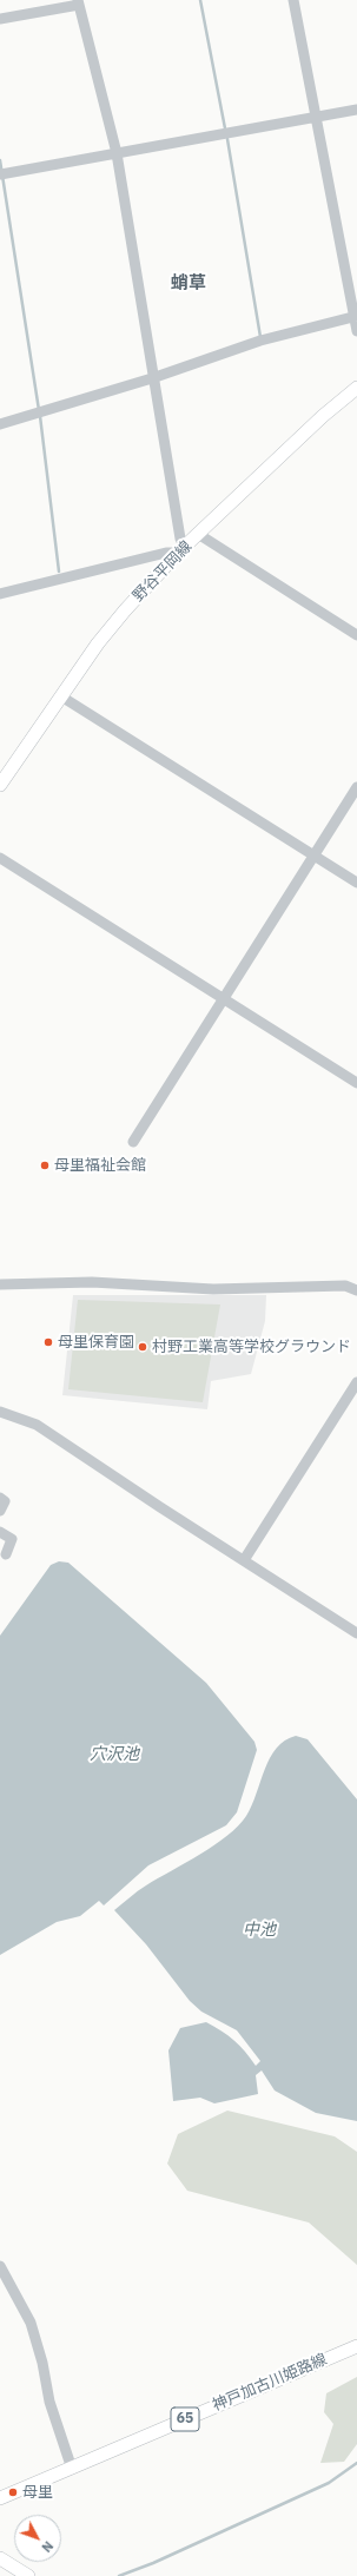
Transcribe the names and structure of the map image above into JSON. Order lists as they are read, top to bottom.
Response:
{
  "streets": {
    "main road": ["野谷平岡線", "神戸加古川姫路線", "65"]
  },
  "districts": ["蛸草"],
  "water": ["穴沢池", "中池"],
  "places": [
    "母里福祉会館",
    "母里保育園",
    "村野工業高等学校グラウンド",
    "母里"
  ],
  "north": "bottom right"
}
